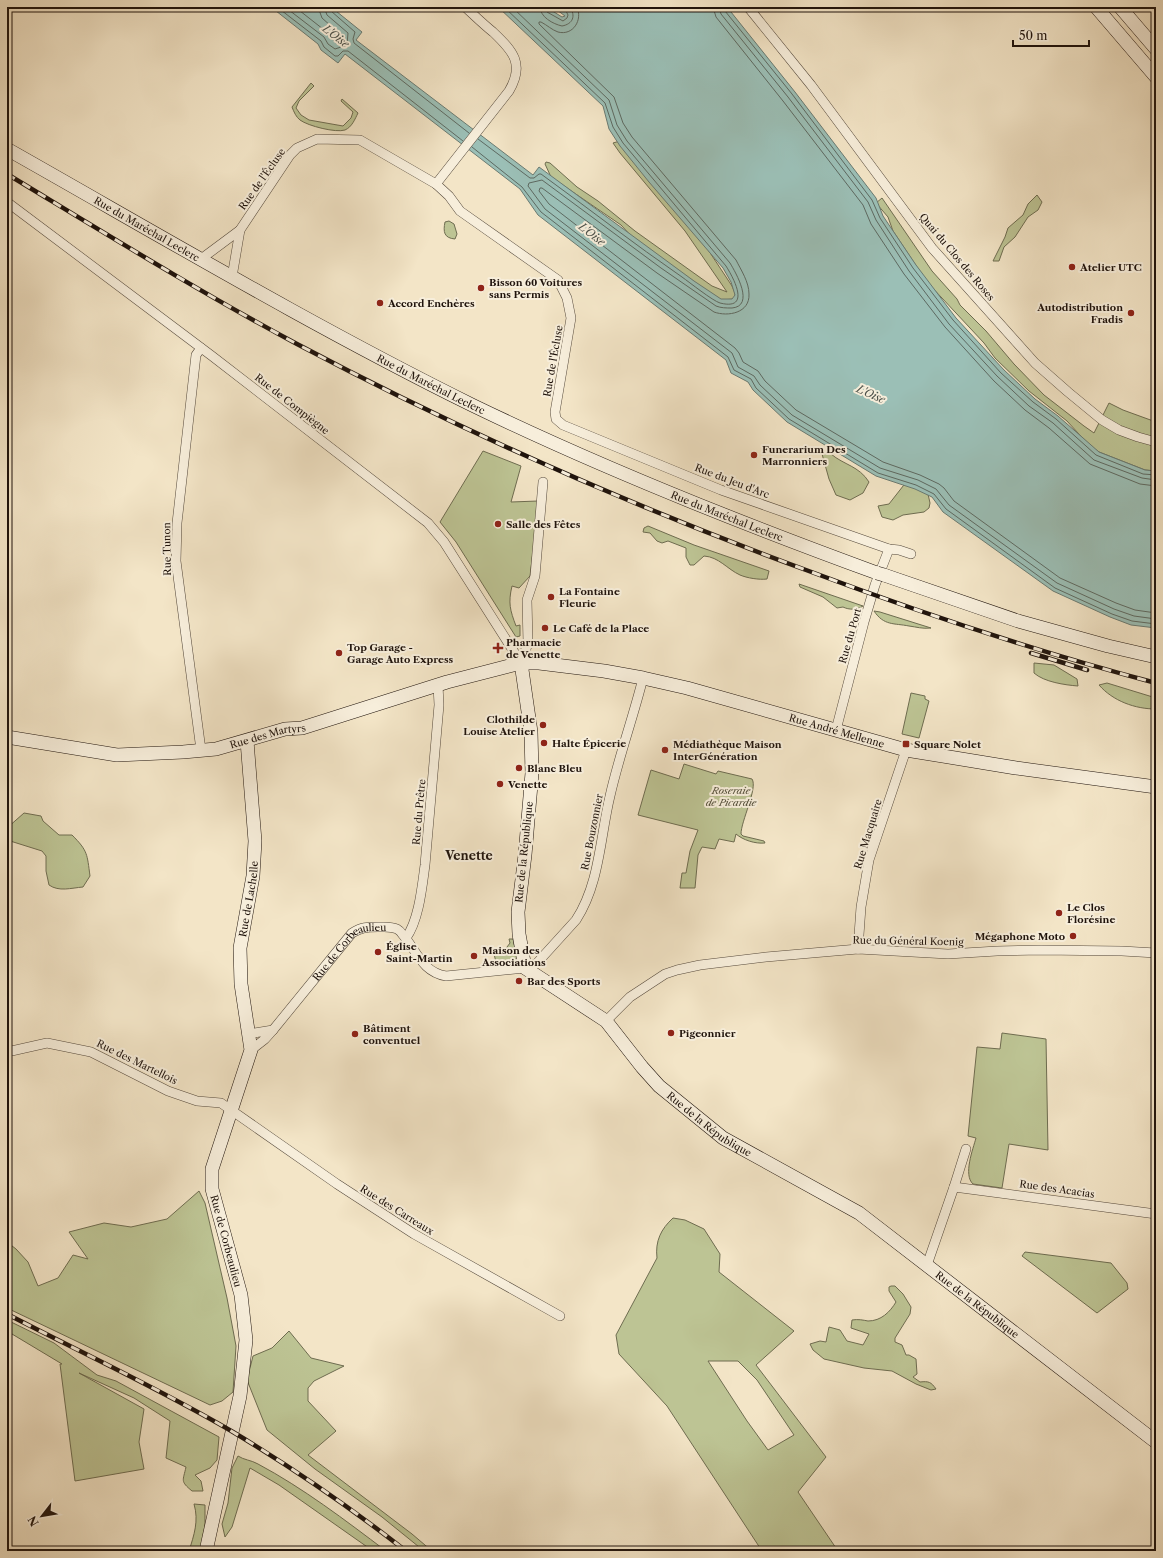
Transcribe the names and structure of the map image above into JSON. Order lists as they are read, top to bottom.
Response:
{
  "streets": {
    "street": [
      "Rue de l'Écluse",
      "Rue du Maréchal Leclerc",
      "Quai du Clos des Roses",
      "Rue de Compiègne",
      "Rue du Jeu d'Arc",
      "Rue Tunon",
      "Rue du Port",
      "Rue André Mellenne",
      "Rue des Martyrs",
      "Rue du Prêtre",
      "Rue Bouzonnier",
      "Rue Macquaire",
      "Rue de la République",
      "Rue de Lachelle",
      "Rue du Général Koenig",
      "Rue de Corbeaulieu",
      "Rue des Martellois",
      "Rue des Acacias",
      "Rue des Carreaux"
    ]
  },
  "crossings": [
    ["Rue de l'Écluse", "Rue du Maréchal Leclerc"],
    ["Rue de l'Écluse", "Rue du Jeu d'Arc"],
    ["Rue de Compiègne", "Rue Tunon"],
    ["Rue de Compiègne", "Rue André Mellenne"],
    ["Rue de Compiègne", "Rue des Martyrs"],
    ["Rue de Compiègne", "Rue de la République"],
    ["Rue du Jeu d'Arc", "Rue du Port"],
    ["Rue Tunon", "Rue des Martyrs"],
    ["Rue du Port", "Rue André Mellenne"],
    ["Rue André Mellenne", "Rue des Martyrs"],
    ["Rue André Mellenne", "Rue Bouzonnier"],
    ["Rue André Mellenne", "Rue Macquaire"],
    ["Rue André Mellenne", "Rue de la République"],
    ["Rue des Martyrs", "Rue du Prêtre"],
    ["Rue des Martyrs", "Rue de la République"],
    ["Rue des Martyrs", "Rue de Lachelle"],
    ["Rue du Prêtre", "Rue de Corbeaulieu"],
    ["Rue Bouzonnier", "Rue de la République"],
    ["Rue Bouzonnier", "Rue de Corbeaulieu"],
    ["Rue Macquaire", "Rue du Général Koenig"],
    ["Rue de la République", "Rue du Général Koenig"],
    ["Rue de la République", "Rue de Corbeaulieu"],
    ["Rue de Lachelle", "Rue de Corbeaulieu"],
    ["Rue de Corbeaulieu", "Rue des Martellois"],
    ["Rue de Corbeaulieu", "Rue des Carreaux"],
    ["Rue des Martellois", "Rue des Carreaux"]
  ],
  "districts": ["Venette"],
  "water": ["L'Oise"],
  "parks": ["Roseraie de Picardie"],
  "places": {
    "other": [
      "Atelier UTC",
      "Bisson 60 Voitures sans Permis",
      "Accord Enchères",
      "Autodistribution Fradis",
      "Funerarium Des Marronniers",
      "Salle des Fêtes",
      "La Fontaine Fleurie",
      "Le Café de la Place",
      "Top Garage - Garage Auto Express",
      "Clothilde Louise Atelier",
      "Halte Épicerie",
      "Médiathèque Maison InterGénération",
      "Blanc Bleu",
      "Venette",
      "Le Clos Florésine",
      "Mégaphone Moto",
      "Église Saint-Martin",
      "Maison des Associations",
      "Bar des Sports",
      "Pigeonnier",
      "Bâtiment conventuel"
    ],
    "health": ["Pharmacie de Venette"],
    "transit": ["Square Nolet"]
  },
  "scale_bar": "50 m",
  "north": "bottom left"
}
